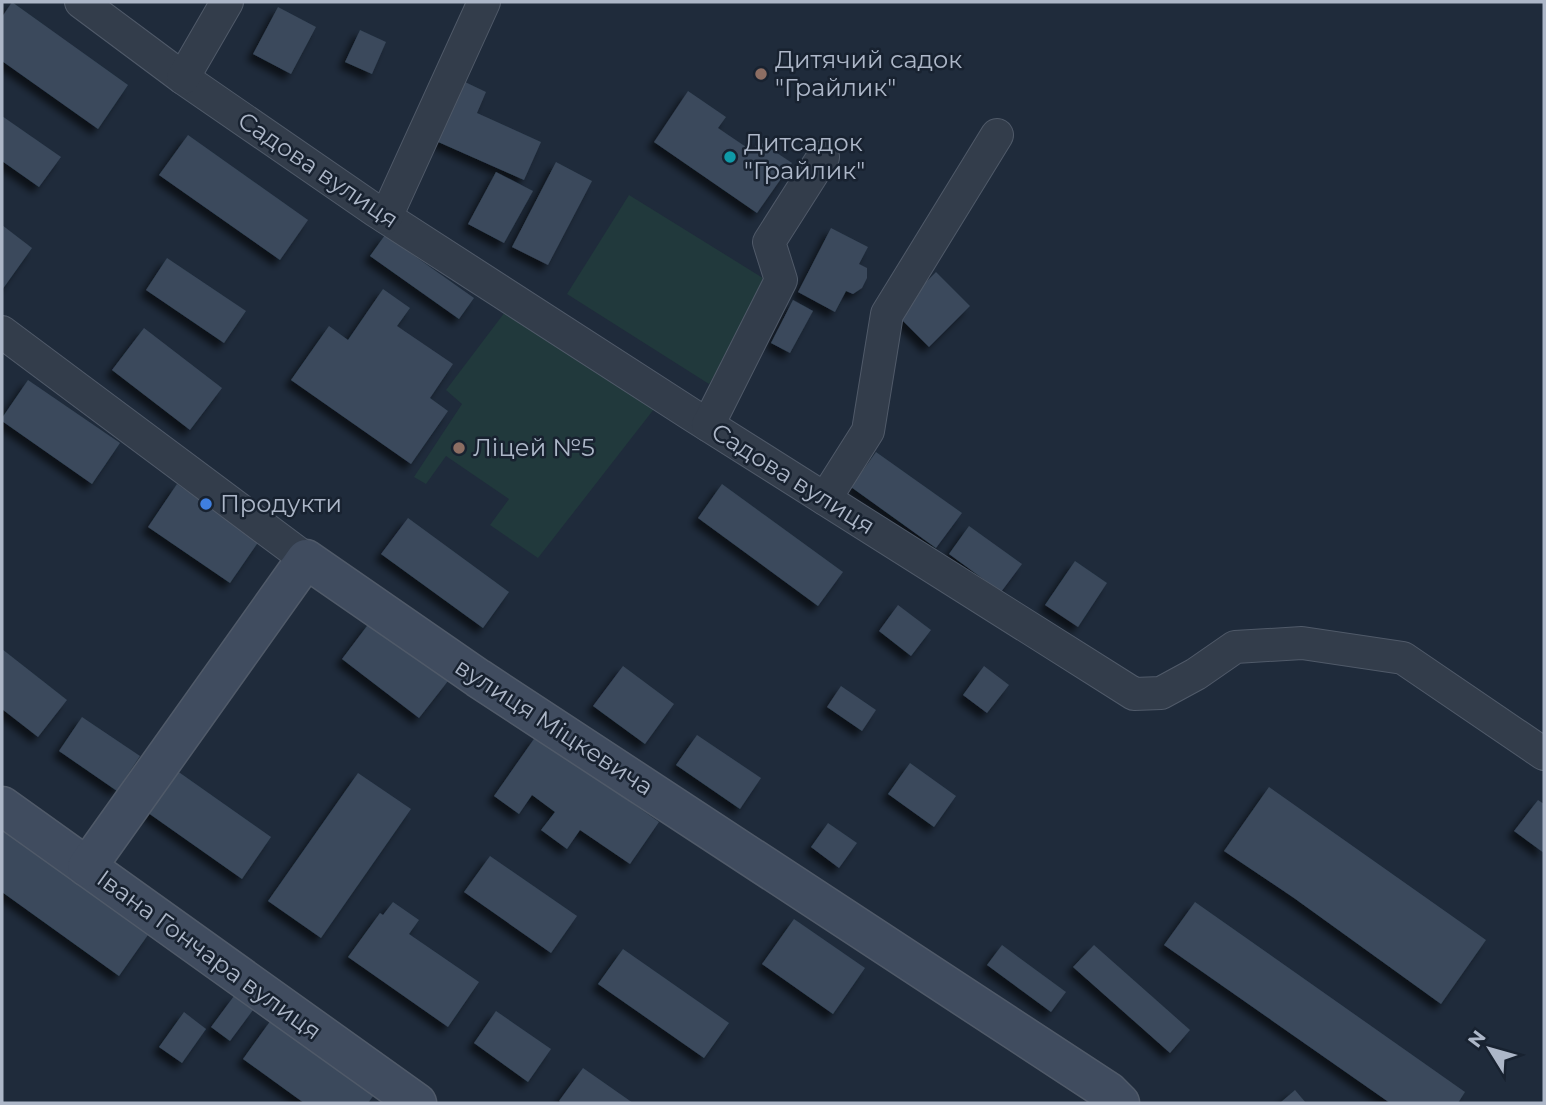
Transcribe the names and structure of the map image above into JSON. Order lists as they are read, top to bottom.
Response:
{
  "streets": {
    "street": ["Садова вулиця", "вулиця Міцкевича", "Івана Гончара вулиця"]
  },
  "places": [
    "Дитячий садок \"Грайлик\"",
    "Дитсадок \"Грайлик\"",
    "Ліцей №5",
    "Продукти"
  ],
  "north": "top left"
}
